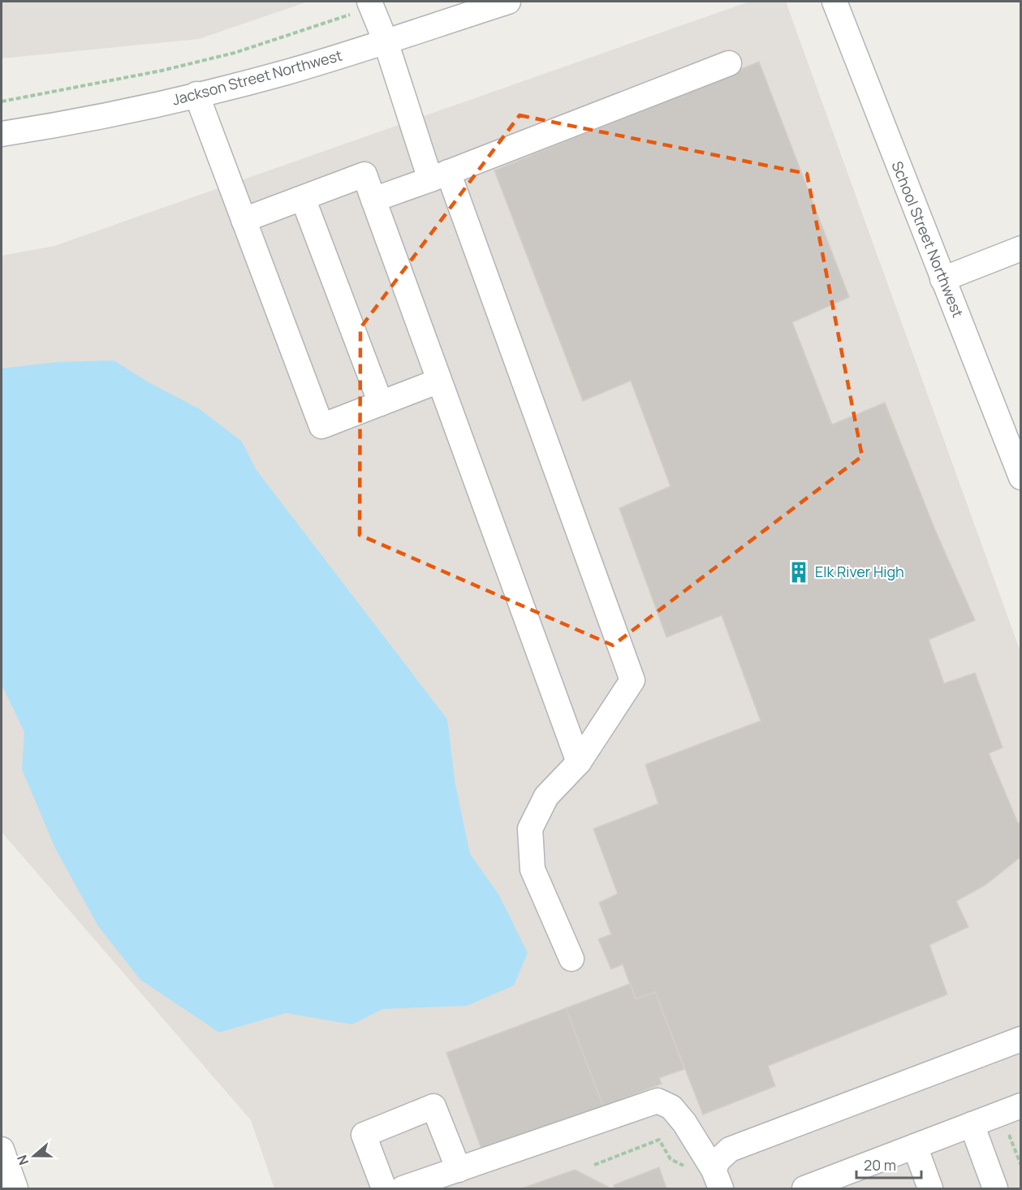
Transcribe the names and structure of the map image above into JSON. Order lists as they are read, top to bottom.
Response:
{
  "streets": {
    "street": ["Jackson Street Northwest", "School Street Northwest"]
  },
  "places": {
    "building": ["Elk River High"]
  },
  "scale_bar": "20 m",
  "north": "left"
}
